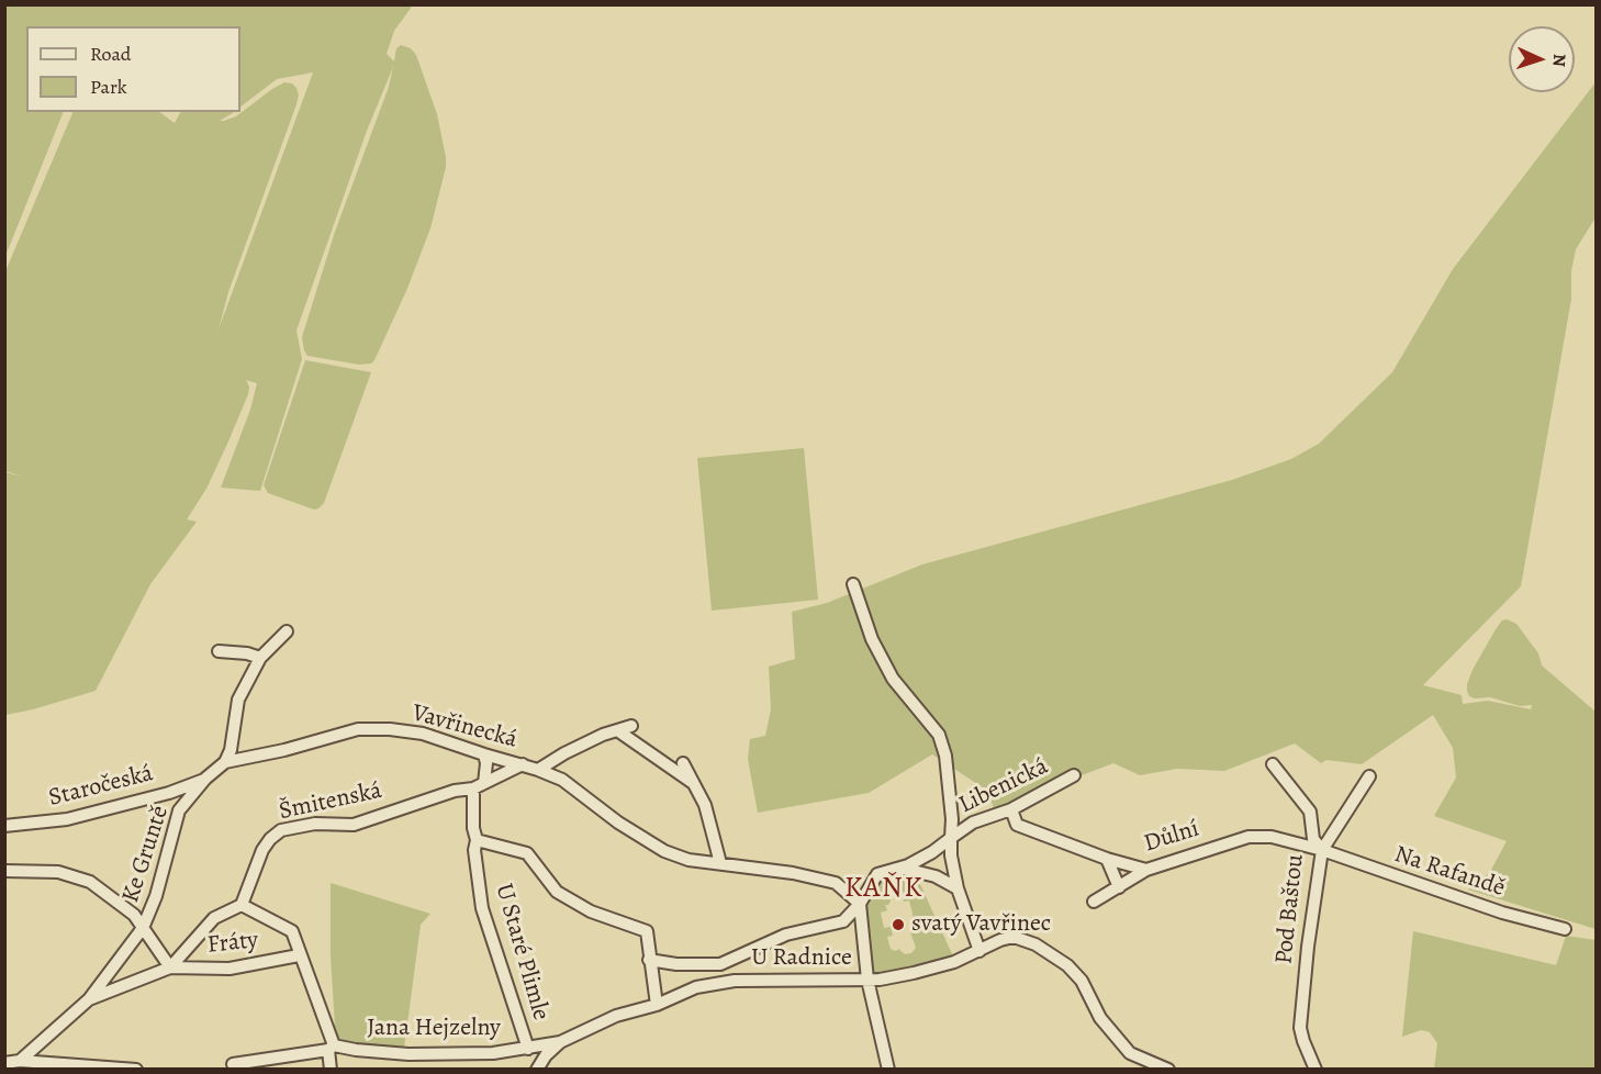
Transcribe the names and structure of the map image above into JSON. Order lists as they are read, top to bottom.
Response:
{
  "streets": {
    "street": [
      "Vavřinecká",
      "Staročeská",
      "Libenická",
      "Šmitenská",
      "Důlní",
      "Ke Gruntě",
      "Na Rafandě",
      "Pod Baštou",
      "Fráty",
      "U Staré Plimle",
      "U Radnice",
      "Jana Hejzelny"
    ]
  },
  "crossings": [
    ["Vavřinecká", "Libenická"],
    ["Vavřinecká", "Šmitenská"],
    ["Vavřinecká", "Ke Gruntě"],
    ["Vavřinecká", "U Staré Plimle"],
    ["Vavřinecká", "U Radnice"],
    ["Staročeská", "Ke Gruntě"],
    ["Libenická", "Důlní"],
    ["Libenická", "U Radnice"],
    ["Šmitenská", "Fráty"],
    ["Šmitenská", "U Staré Plimle"],
    ["Důlní", "Na Rafandě"],
    ["Důlní", "Pod Baštou"],
    ["Ke Gruntě", "Fráty"],
    ["Na Rafandě", "Pod Baštou"],
    ["Fráty", "Jana Hejzelny"],
    ["U Staré Plimle", "Jana Hejzelny"],
    ["U Radnice", "Jana Hejzelny"]
  ],
  "districts": ["KAŇK"],
  "places": ["svatý Vavřinec"],
  "legend": ["Road", "Park"],
  "north": "right"
}
